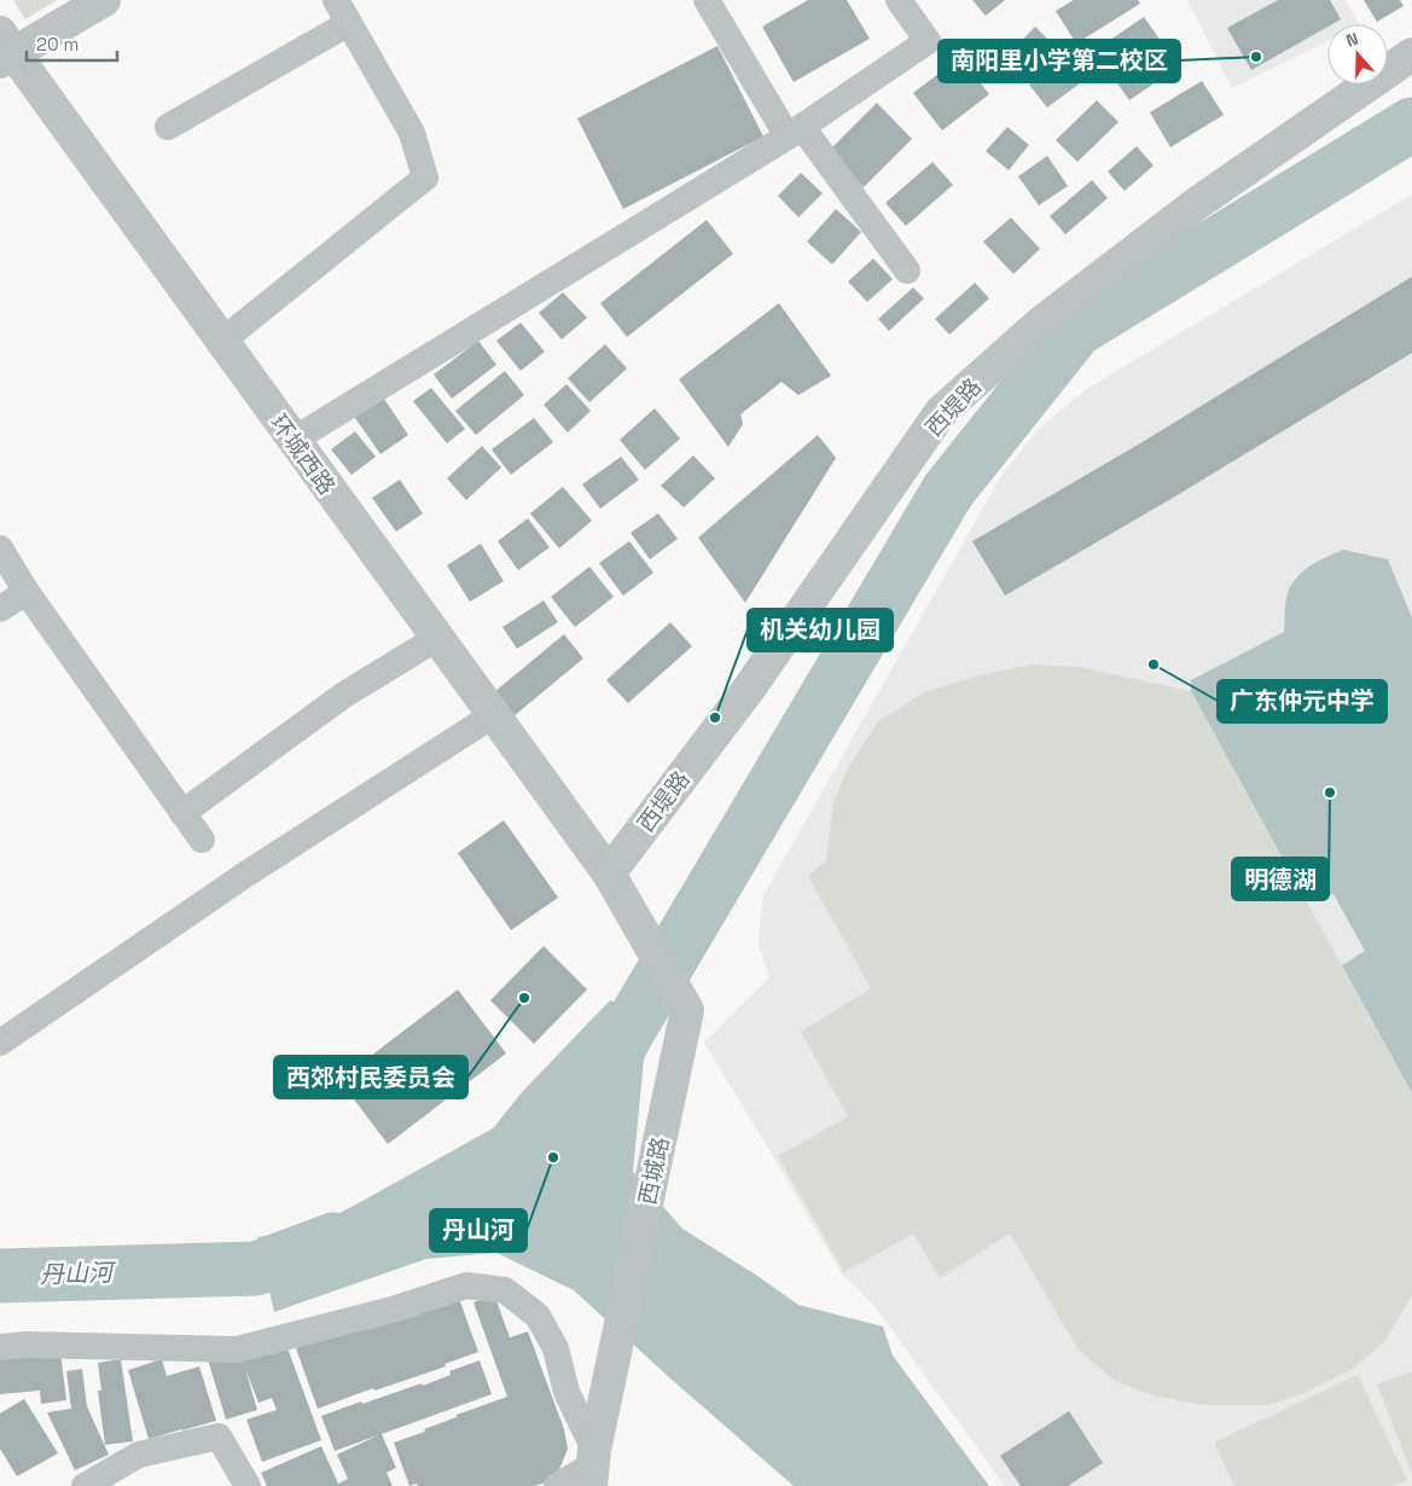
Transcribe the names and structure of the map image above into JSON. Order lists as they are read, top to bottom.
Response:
{
  "streets": {
    "street": ["西堤路", "环城西路", "西城路"]
  },
  "crossings": [
    ["西堤路", "环城西路"],
    ["西堤路", "西城路"],
    ["环城西路", "西城路"]
  ],
  "water": ["丹山河"],
  "places": [
    "南阳里小学第二校区",
    "广东仲元中学",
    "机关幼儿园",
    "明德湖",
    "西郊村民委员会",
    "丹山河"
  ],
  "scale_bar": "20 m",
  "north": "top"
}
